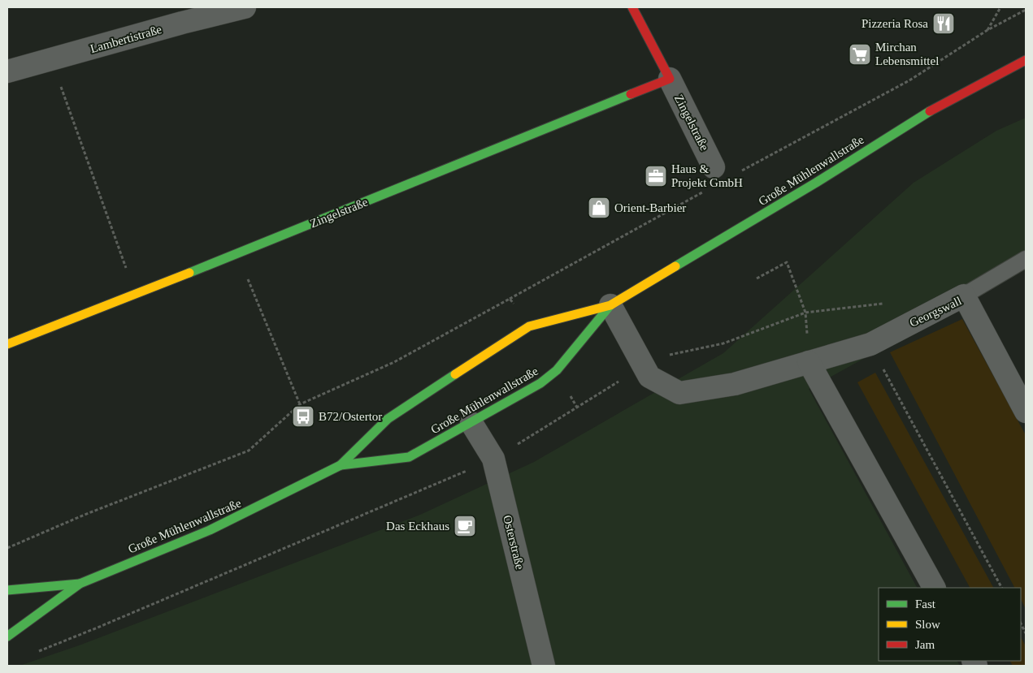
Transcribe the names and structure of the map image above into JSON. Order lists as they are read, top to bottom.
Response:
{
  "streets": {
    "main road": ["Zingelstraße", "Große Mühlenwallstraße"],
    "street": ["Lambertistraße", "Georgswall", "Osterstraße"]
  },
  "crossings": [
    ["Große Mühlenwallstraße", "Georgswall"],
    ["Große Mühlenwallstraße", "Osterstraße"]
  ],
  "places": {
    "restaurant": ["Pizzeria Rosa"],
    "supermarket": ["Mirchan Lebensmittel"],
    "office": ["Haus & Projekt GmbH"],
    "shop": ["Orient-Barbier"],
    "bus stop": ["B72/Ostertor"],
    "cafe": ["Das Eckhaus"]
  },
  "legend": ["Fast", "Slow", "Jam"]
}
